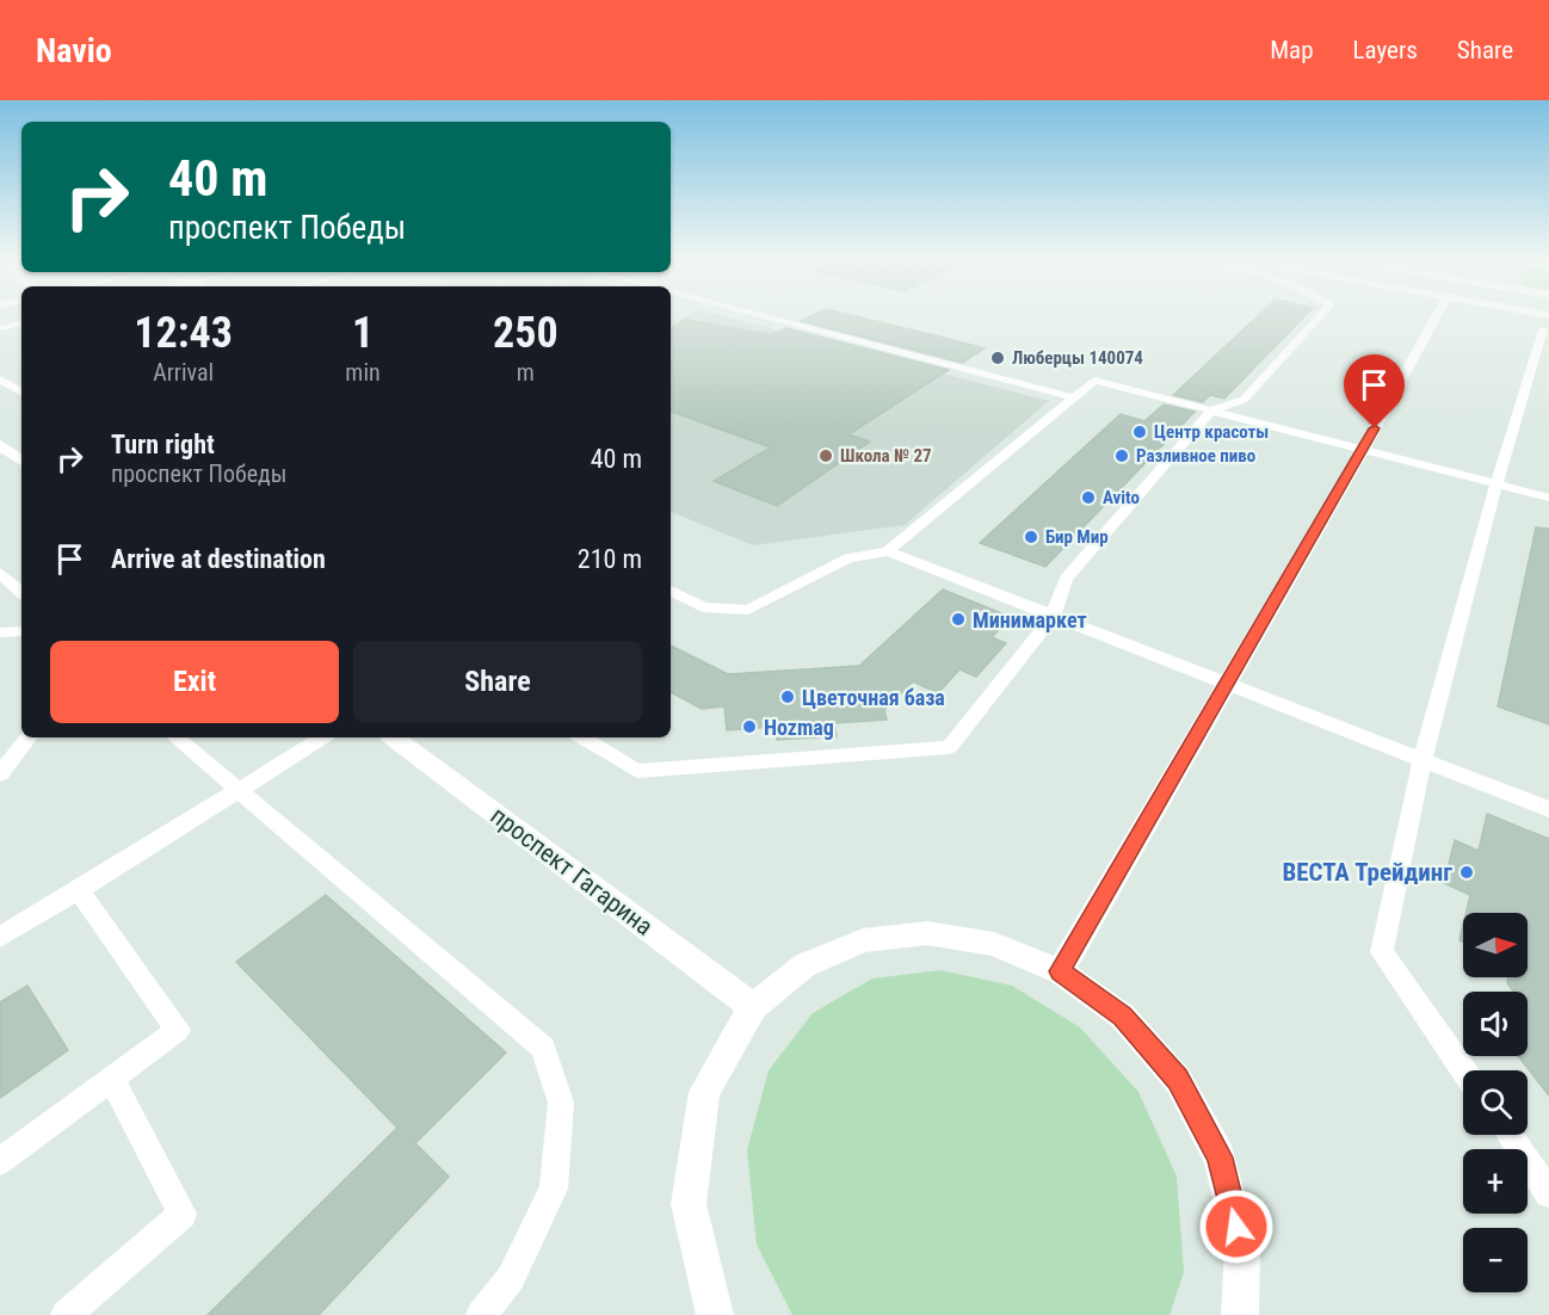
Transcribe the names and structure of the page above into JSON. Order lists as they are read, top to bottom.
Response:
{
  "streets": {
    "street": ["проспект Гагарина"]
  },
  "places": [
    "Люберцы 140074",
    "Центр красоты",
    "Школа № 27",
    "Разливное пиво",
    "Avito",
    "Бир Мир",
    "Минимаркет",
    "Цветочная база",
    "Hozmag",
    "ВЕСТА Трейдинг"
  ],
  "north": "right",
  "page": {
    "header": "Navio",
    "nav": ["Map", "Layers", "Share"],
    "turn": ["40 m", "проспект Победы"],
    "eta": [
      "12:43",
      "Arrival",
      "1",
      "min",
      "250",
      "m"
    ],
    "list": [
      {
        "name": "Turn right",
        "note": "проспект Победы",
        "value": "40 m"
      },
      {
        "name": "Arrive at destination",
        "value": "210 m"
      }
    ],
    "buttons": ["Exit", "Share"],
    "map_buttons": ["+", "−"]
  }
}
